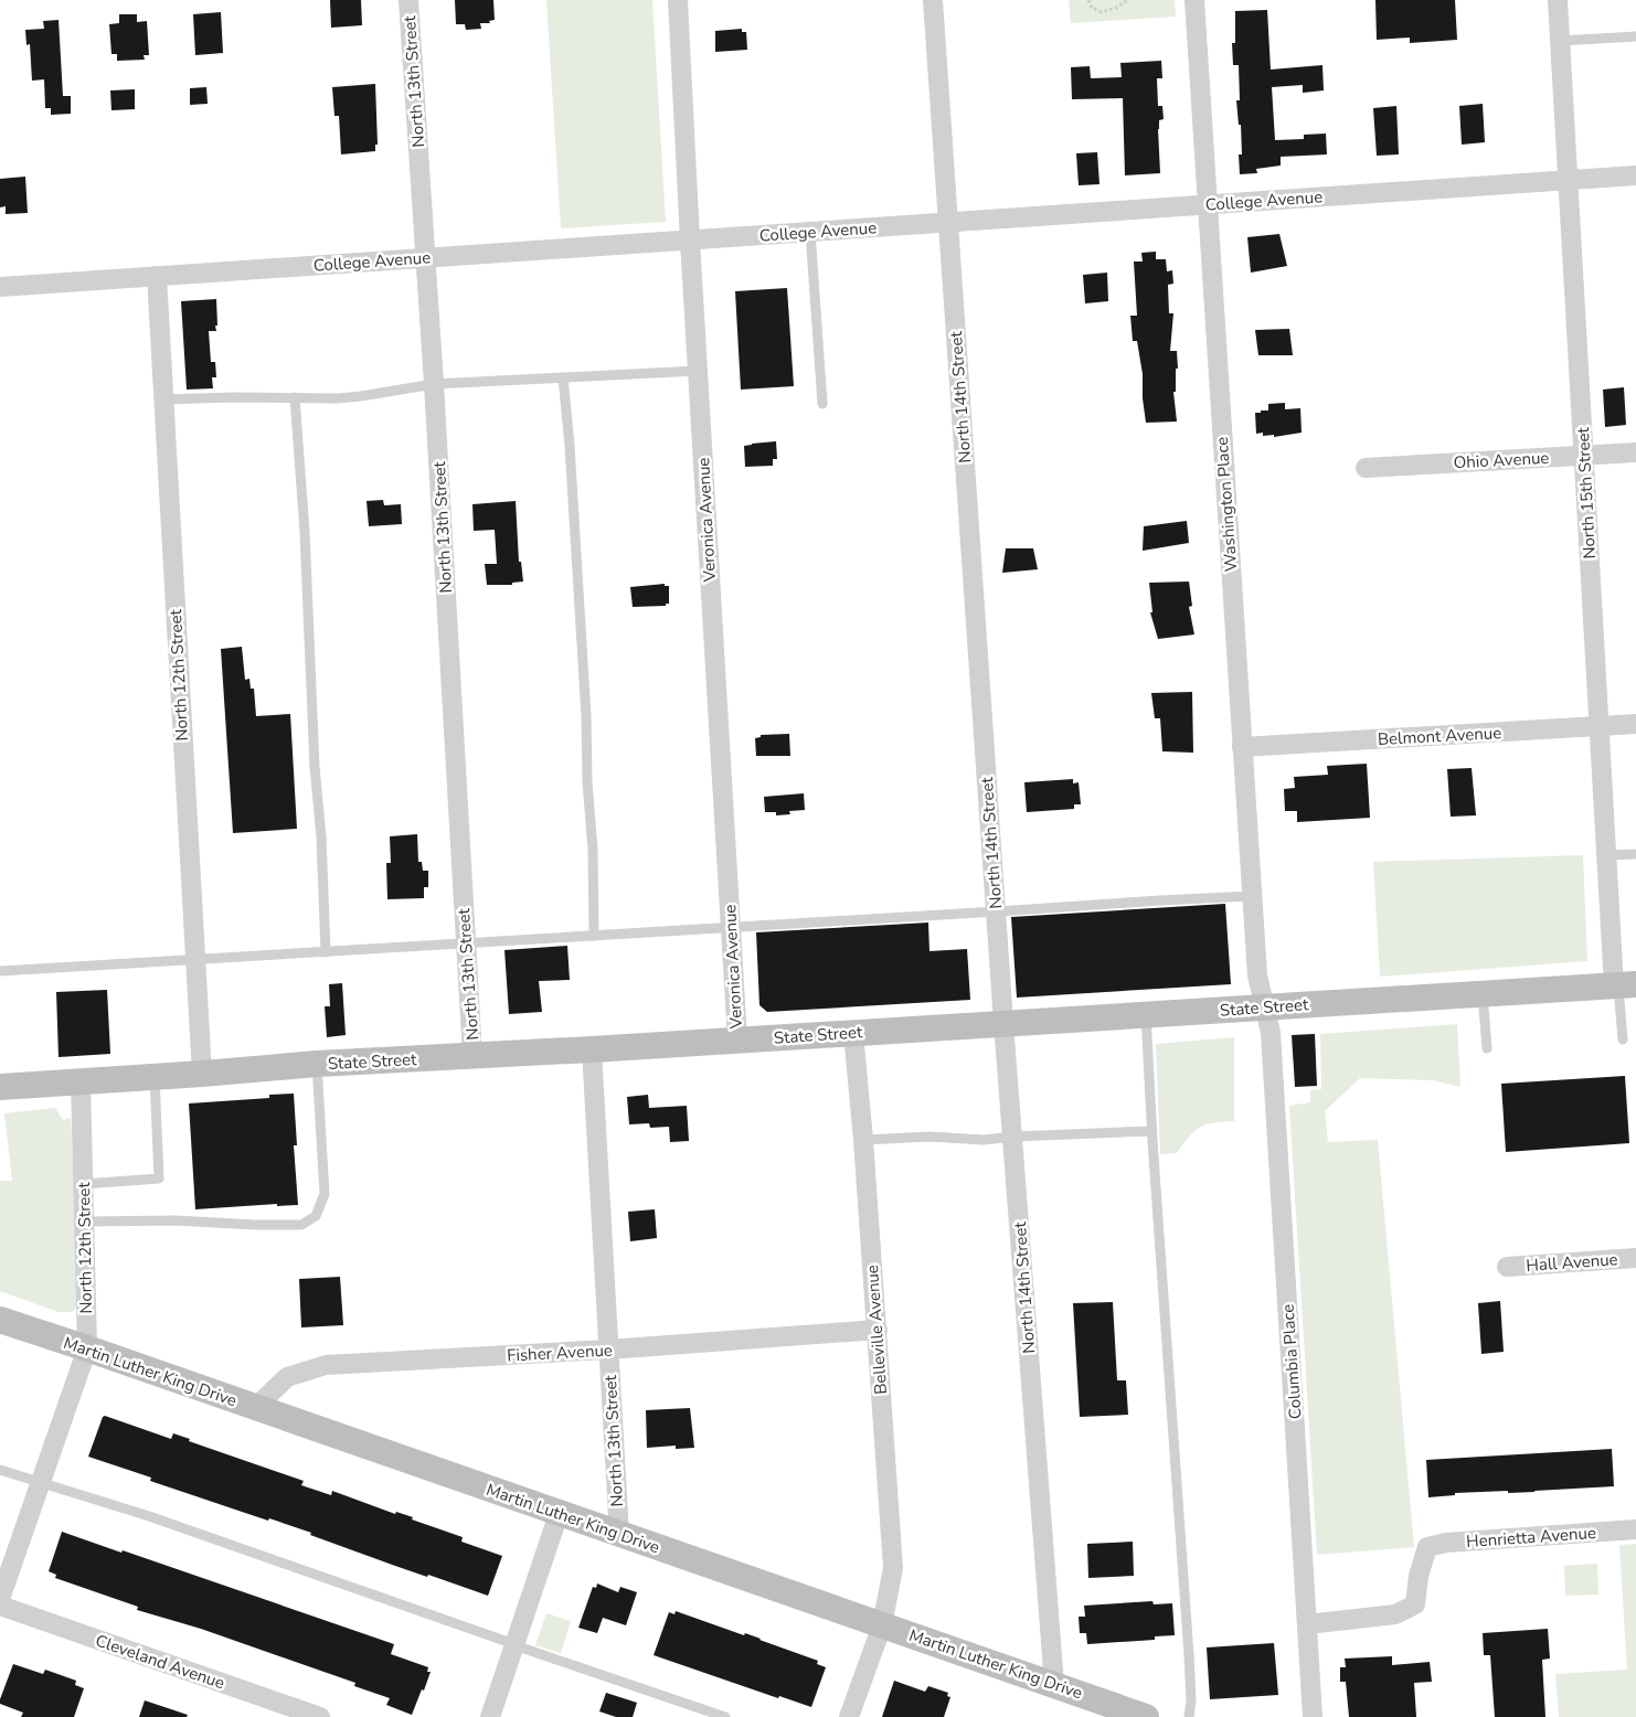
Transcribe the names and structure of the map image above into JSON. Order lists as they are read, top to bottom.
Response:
{
  "streets": {
    "main road": ["State Street", "Martin Luther King Drive"],
    "street": [
      "North 13th Street",
      "College Avenue",
      "North 14th Street",
      "Ohio Avenue",
      "North 15th Street",
      "Washington Place",
      "Veronica Avenue",
      "North 12th Street",
      "Belmont Avenue",
      "Hall Avenue",
      "Belleville Avenue",
      "Fisher Avenue",
      "Columbia Place",
      "Henrietta Avenue",
      "Cleveland Avenue"
    ]
  },
  "crossings": [
    ["North 13th Street", "College Avenue"],
    ["North 13th Street", "State Street"],
    ["North 13th Street", "Fisher Avenue"],
    ["North 13th Street", "Martin Luther King Drive"],
    ["College Avenue", "North 14th Street"],
    ["College Avenue", "North 15th Street"],
    ["College Avenue", "Washington Place"],
    ["College Avenue", "Veronica Avenue"],
    ["College Avenue", "North 12th Street"],
    ["North 14th Street", "State Street"],
    ["North 14th Street", "Martin Luther King Drive"],
    ["Ohio Avenue", "North 15th Street"],
    ["North 15th Street", "Belmont Avenue"],
    ["North 15th Street", "State Street"],
    ["Washington Place", "Belmont Avenue"],
    ["Washington Place", "State Street"],
    ["Washington Place", "Columbia Place"],
    ["Veronica Avenue", "State Street"],
    ["North 12th Street", "State Street"],
    ["North 12th Street", "Martin Luther King Drive"],
    ["State Street", "Belleville Avenue"],
    ["State Street", "Columbia Place"],
    ["Belleville Avenue", "Fisher Avenue"],
    ["Belleville Avenue", "Martin Luther King Drive"],
    ["Fisher Avenue", "Martin Luther King Drive"],
    ["Columbia Place", "Henrietta Avenue"]
  ]
}
